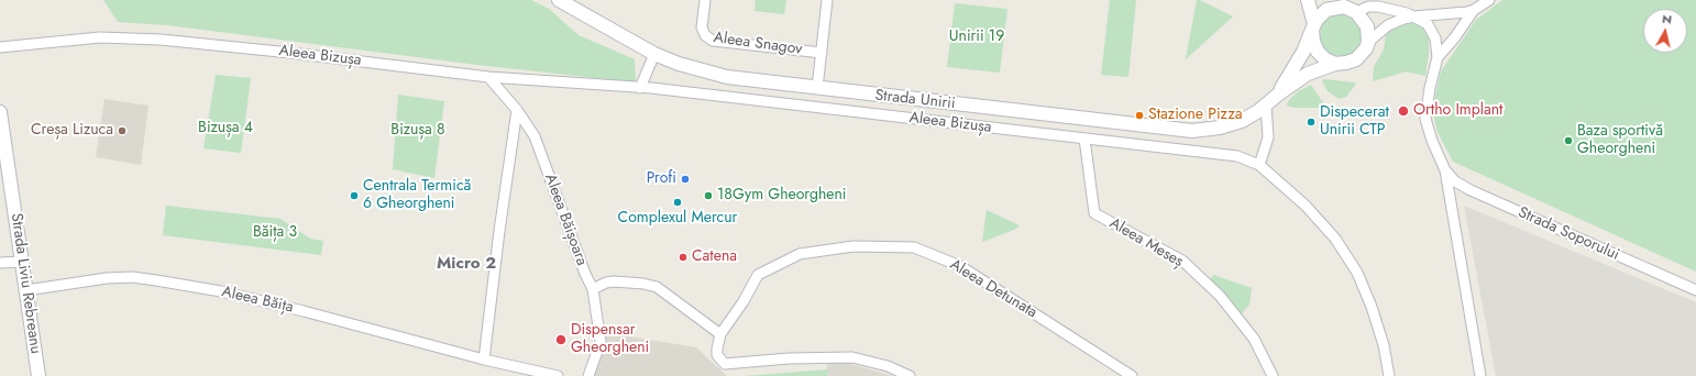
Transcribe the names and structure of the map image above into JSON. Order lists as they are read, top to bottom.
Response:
{
  "streets": {
    "main road": ["Strada Unirii", "Strada Liviu Rebreanu"],
    "street": [
      "Aleea Snagov",
      "Aleea Bizușa",
      "Aleea Băișoara",
      "Strada Soporului",
      "Aleea Meseș",
      "Aleea Detunata",
      "Aleea Băița"
    ]
  },
  "crossings": [
    ["Aleea Snagov", "Strada Unirii"],
    ["Aleea Bizușa", "Aleea Băișoara"],
    ["Aleea Bizușa", "Aleea Meseș"],
    ["Strada Liviu Rebreanu", "Aleea Băița"]
  ],
  "districts": ["Micro 2"],
  "parks": [
    "Unirii 19",
    "Bizușa 4",
    "Bizușa 8",
    "Băița 3"
  ],
  "places": [
    "Ortho Implant",
    "Stazione Pizza",
    "Dispecerat Unirii CTP",
    "Creșa Lizuca",
    "Baza sportivă Gheorgheni",
    "Profi",
    "Centrala Termică 6 Gheorgheni",
    "18Gym Gheorgheni",
    "Complexul Mercur",
    "Catena",
    "Dispensar Gheorgheni"
  ],
  "north": "top"
}
